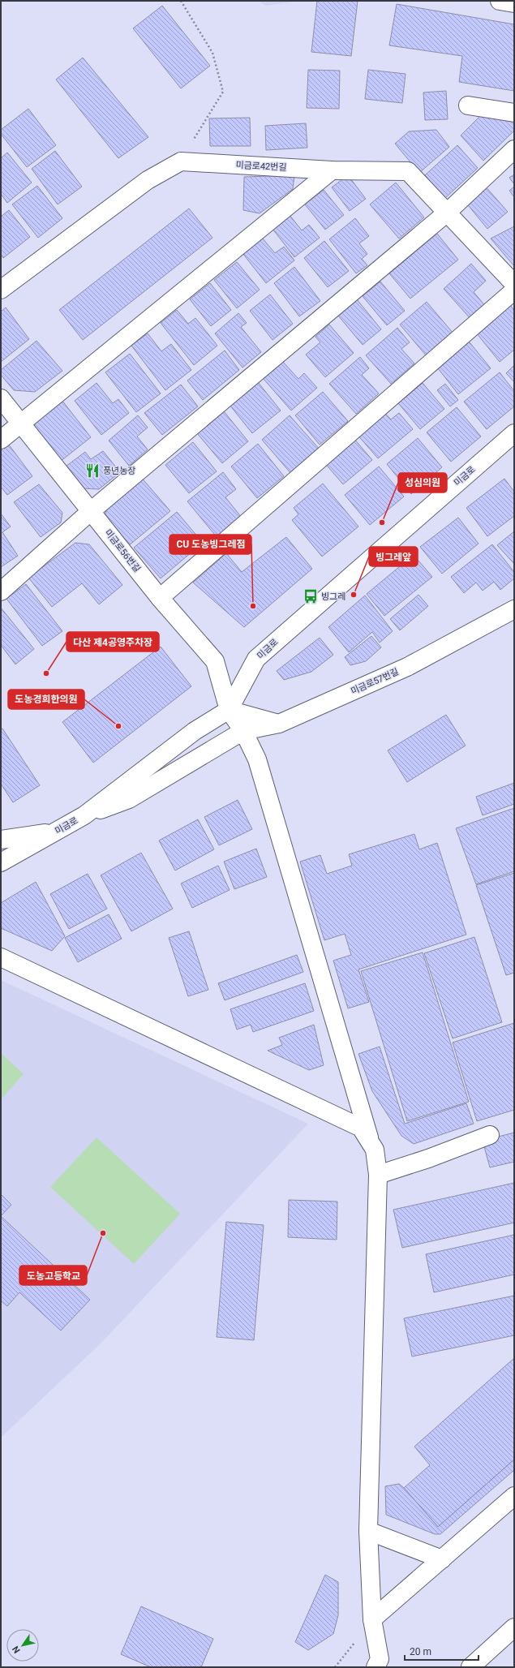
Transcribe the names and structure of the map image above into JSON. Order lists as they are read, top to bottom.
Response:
{
  "streets": {
    "street": [
      "미금로42번길",
      "미금로",
      "미금로56번길",
      "미금로57번길"
    ]
  },
  "crossings": [
    ["미금로", "미금로56번길"],
    ["미금로", "미금로57번길"],
    ["미금로56번길", "미금로57번길"]
  ],
  "places": {
    "restaurant": ["풍년농장"],
    "other": [
      "성심의원",
      "빙그레앞",
      "CU 도농빙그레점",
      "다산 제4공영주차장",
      "도농경희한의원",
      "도농고등학교"
    ],
    "bus stop": ["빙그레"]
  },
  "scale_bar": "20 m",
  "north": "bottom left"
}
